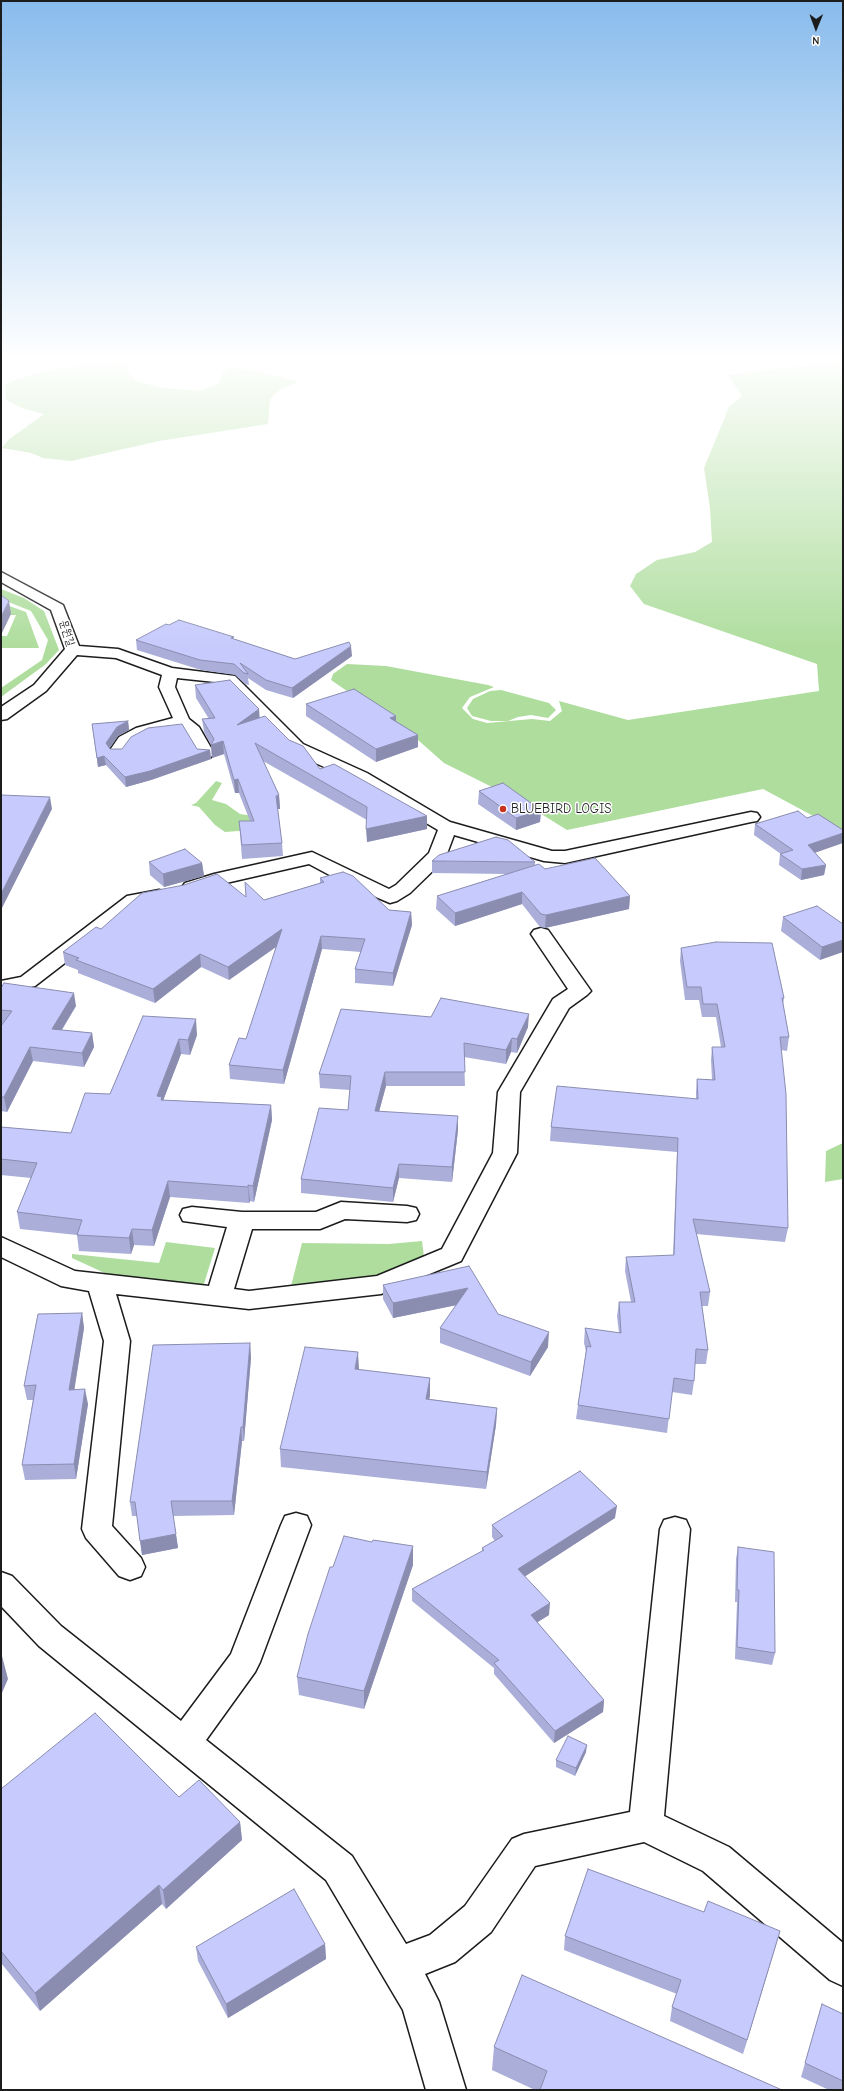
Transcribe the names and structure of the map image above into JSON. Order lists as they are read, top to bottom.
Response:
{
  "streets": {
    "street": ["문원길"]
  },
  "places": ["BLUEBIRD LOGIS"],
  "north": "bottom"
}
